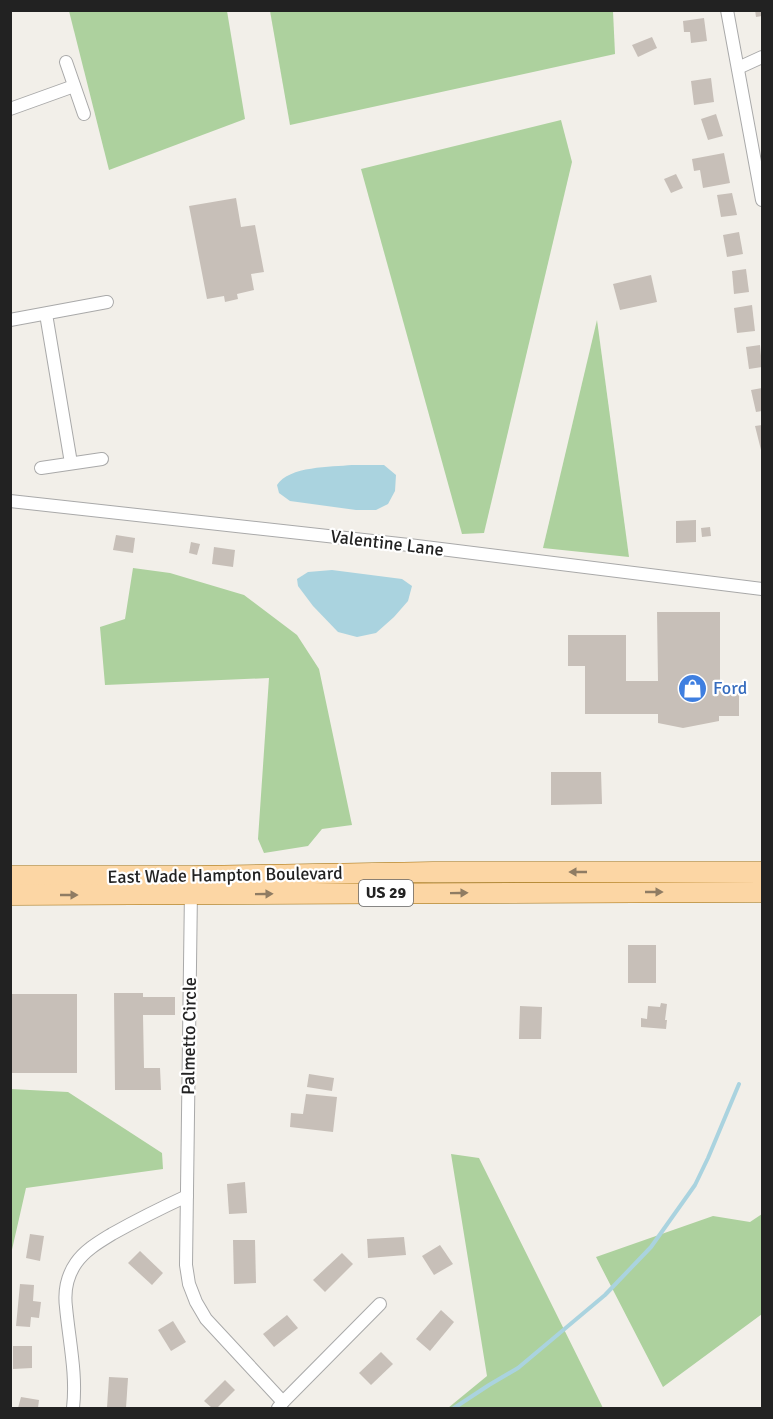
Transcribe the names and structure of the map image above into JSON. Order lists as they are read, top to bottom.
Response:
{
  "streets": {
    "main road": ["East Wade Hampton Boulevard", "US 29"],
    "street": ["Valentine Lane", "Palmetto Circle"]
  },
  "crossings": [
    ["East Wade Hampton Boulevard", "Palmetto Circle"]
  ],
  "places": {
    "shop": ["Ford"]
  }
}
